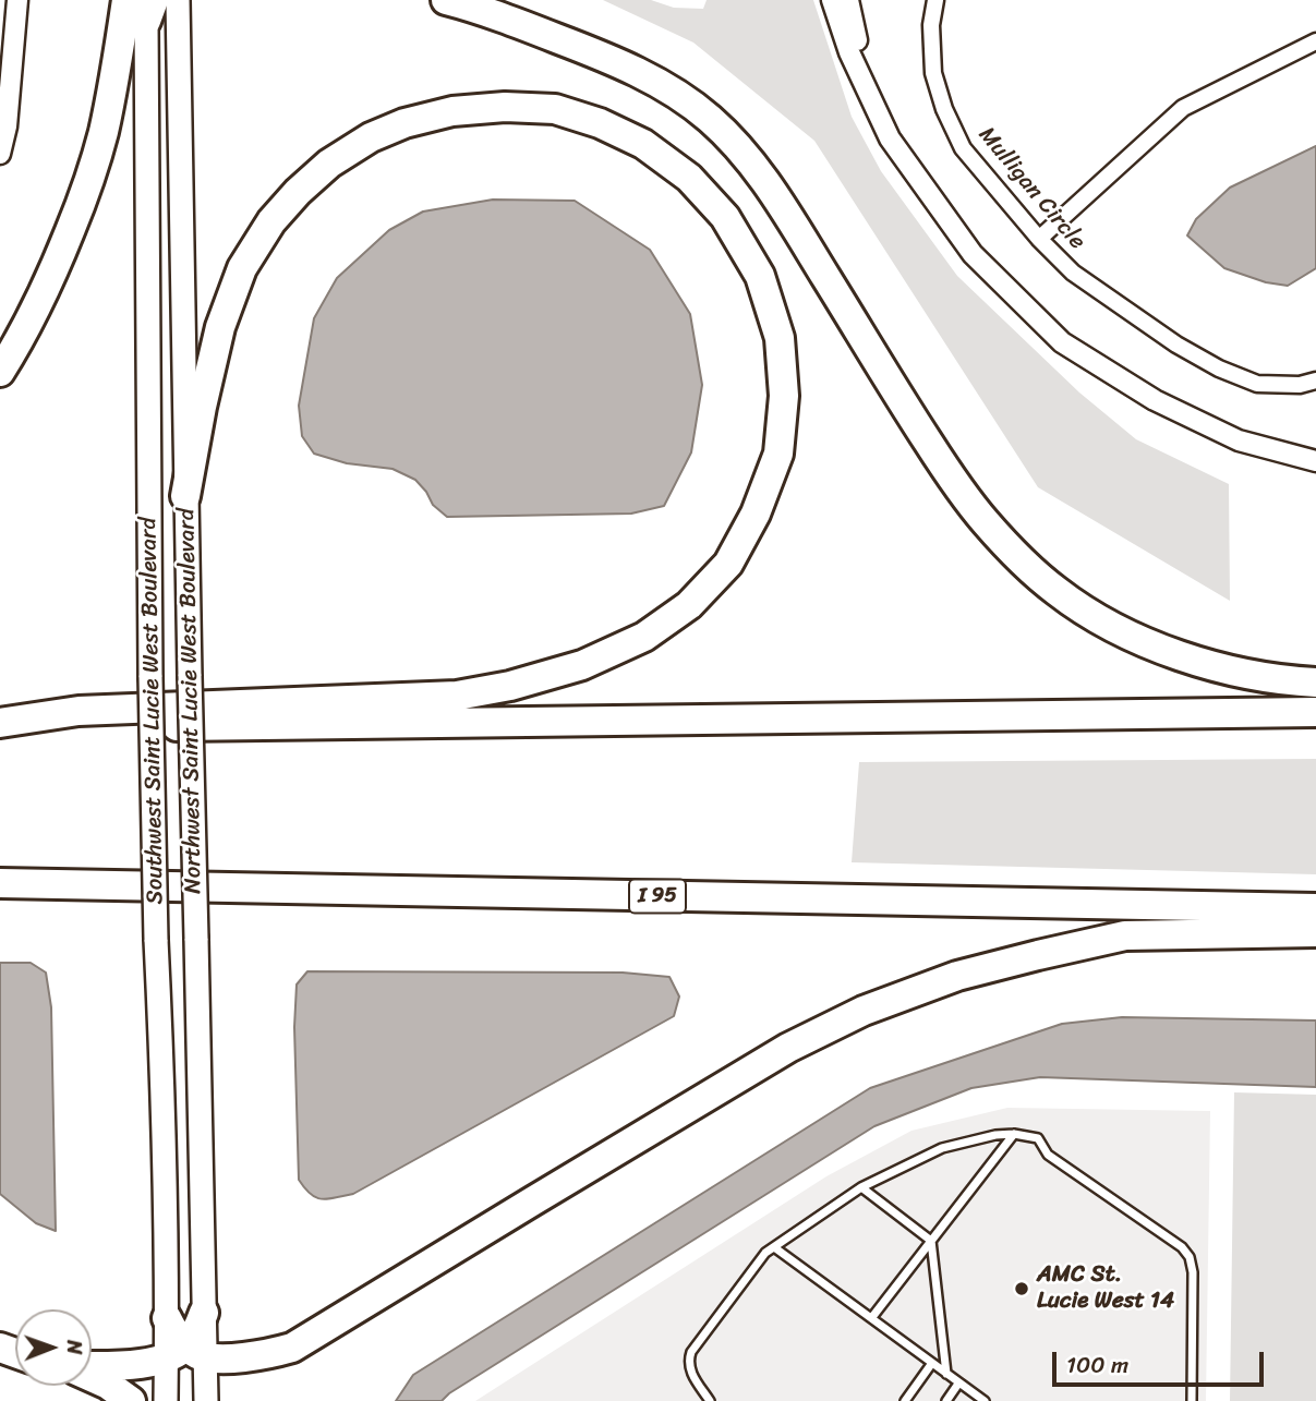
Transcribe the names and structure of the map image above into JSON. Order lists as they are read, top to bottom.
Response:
{
  "streets": {
    "highway": ["I 95"],
    "main road": ["Northwest Saint Lucie West Boulevard", "Southwest Saint Lucie West Boulevard"],
    "street": ["Mulligan Circle"]
  },
  "places": ["AMC St. Lucie West 14"],
  "scale_bar": "100 m",
  "north": "right"
}
